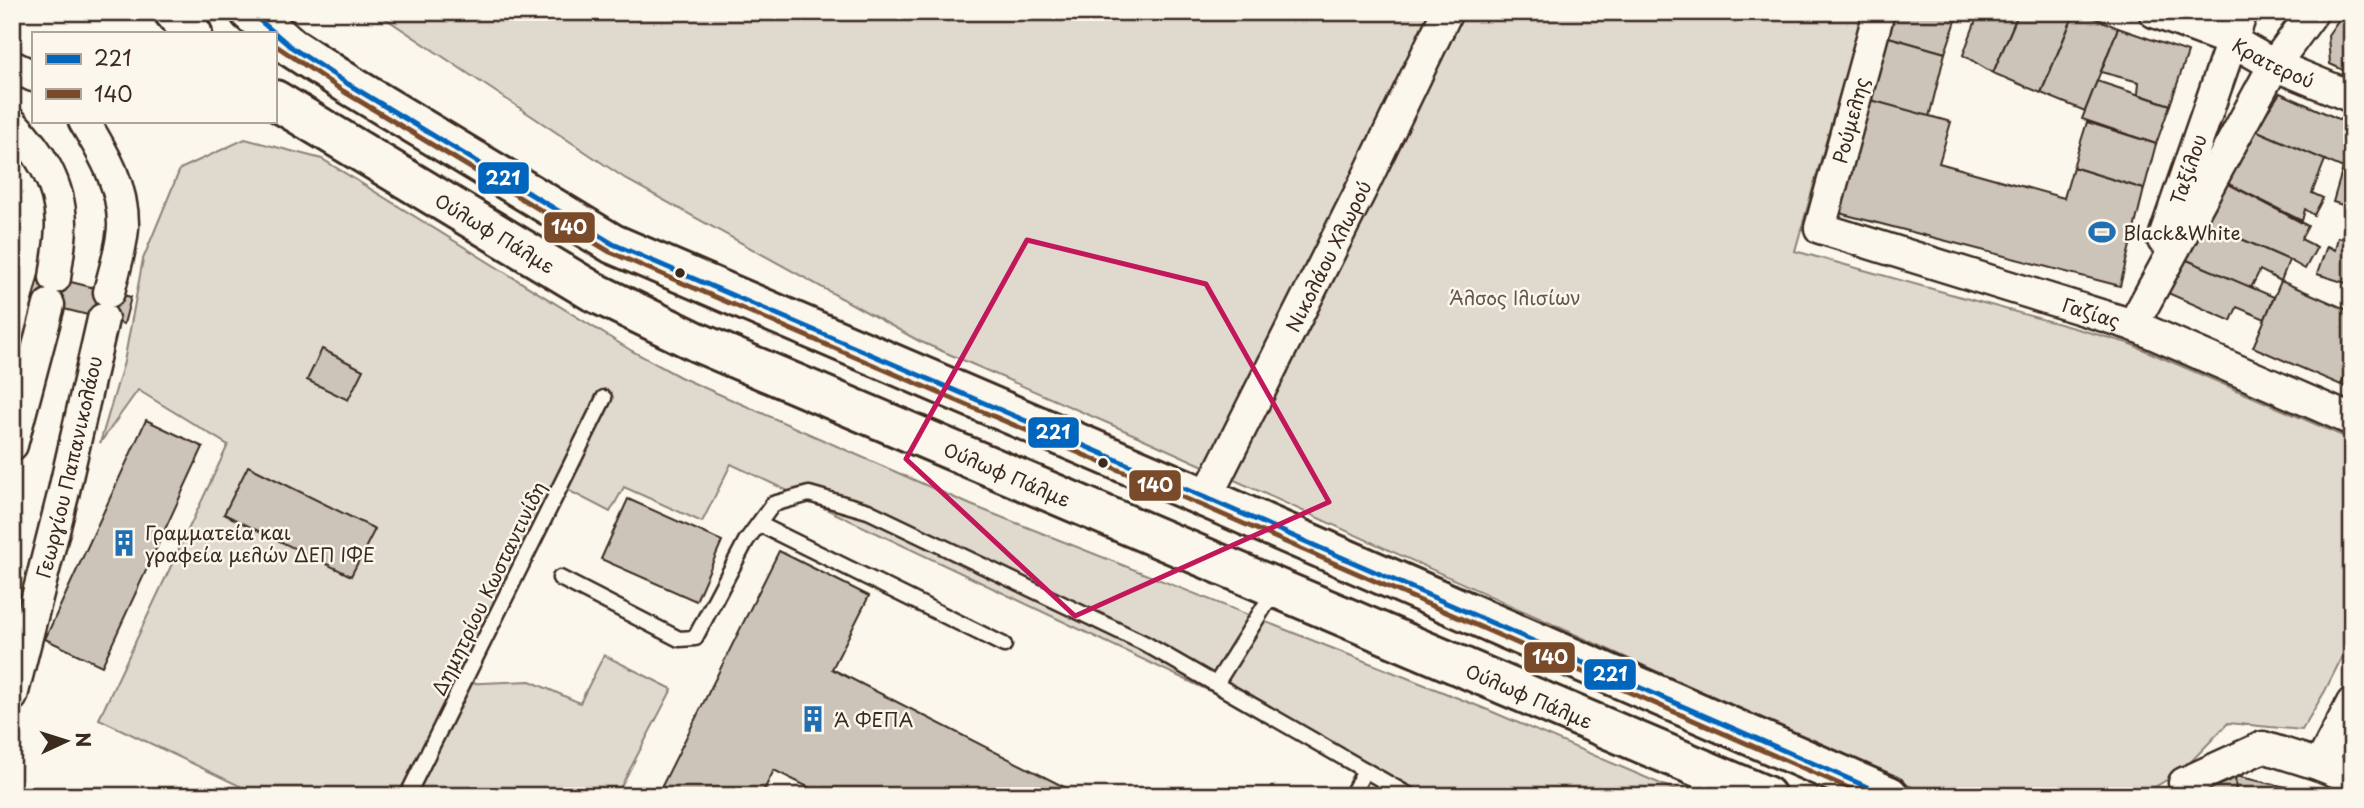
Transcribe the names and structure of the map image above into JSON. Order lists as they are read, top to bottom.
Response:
{
  "streets": {
    "main road": ["Ούλωφ Πάλμε"],
    "street": [
      "Κρατερού",
      "Ρούμελης",
      "Ταξίλου",
      "Νικολάου Χλωρού",
      "Γαζίας",
      "Γεωργίου Παπανικολάου"
    ],
    "lane": ["Δημητρίου Κωσταντινίδη"]
  },
  "crossings": [
    ["Κρατερού", "Ταξίλου"],
    ["Ρούμελης", "Γαζίας"],
    ["Ταξίλου", "Γαζίας"]
  ],
  "parks": ["Άλσος Ιλισίων"],
  "places": {
    "sports": ["Black&White"],
    "building": ["Γραμματεία και γραφεία μελών ΔΕΠ ΙΦΕ", "Α΄ ΦΕΠΑ"]
  },
  "lines": ["transit line 221", "transit line 140"],
  "legend": ["221", "140"],
  "north": "right"
}
